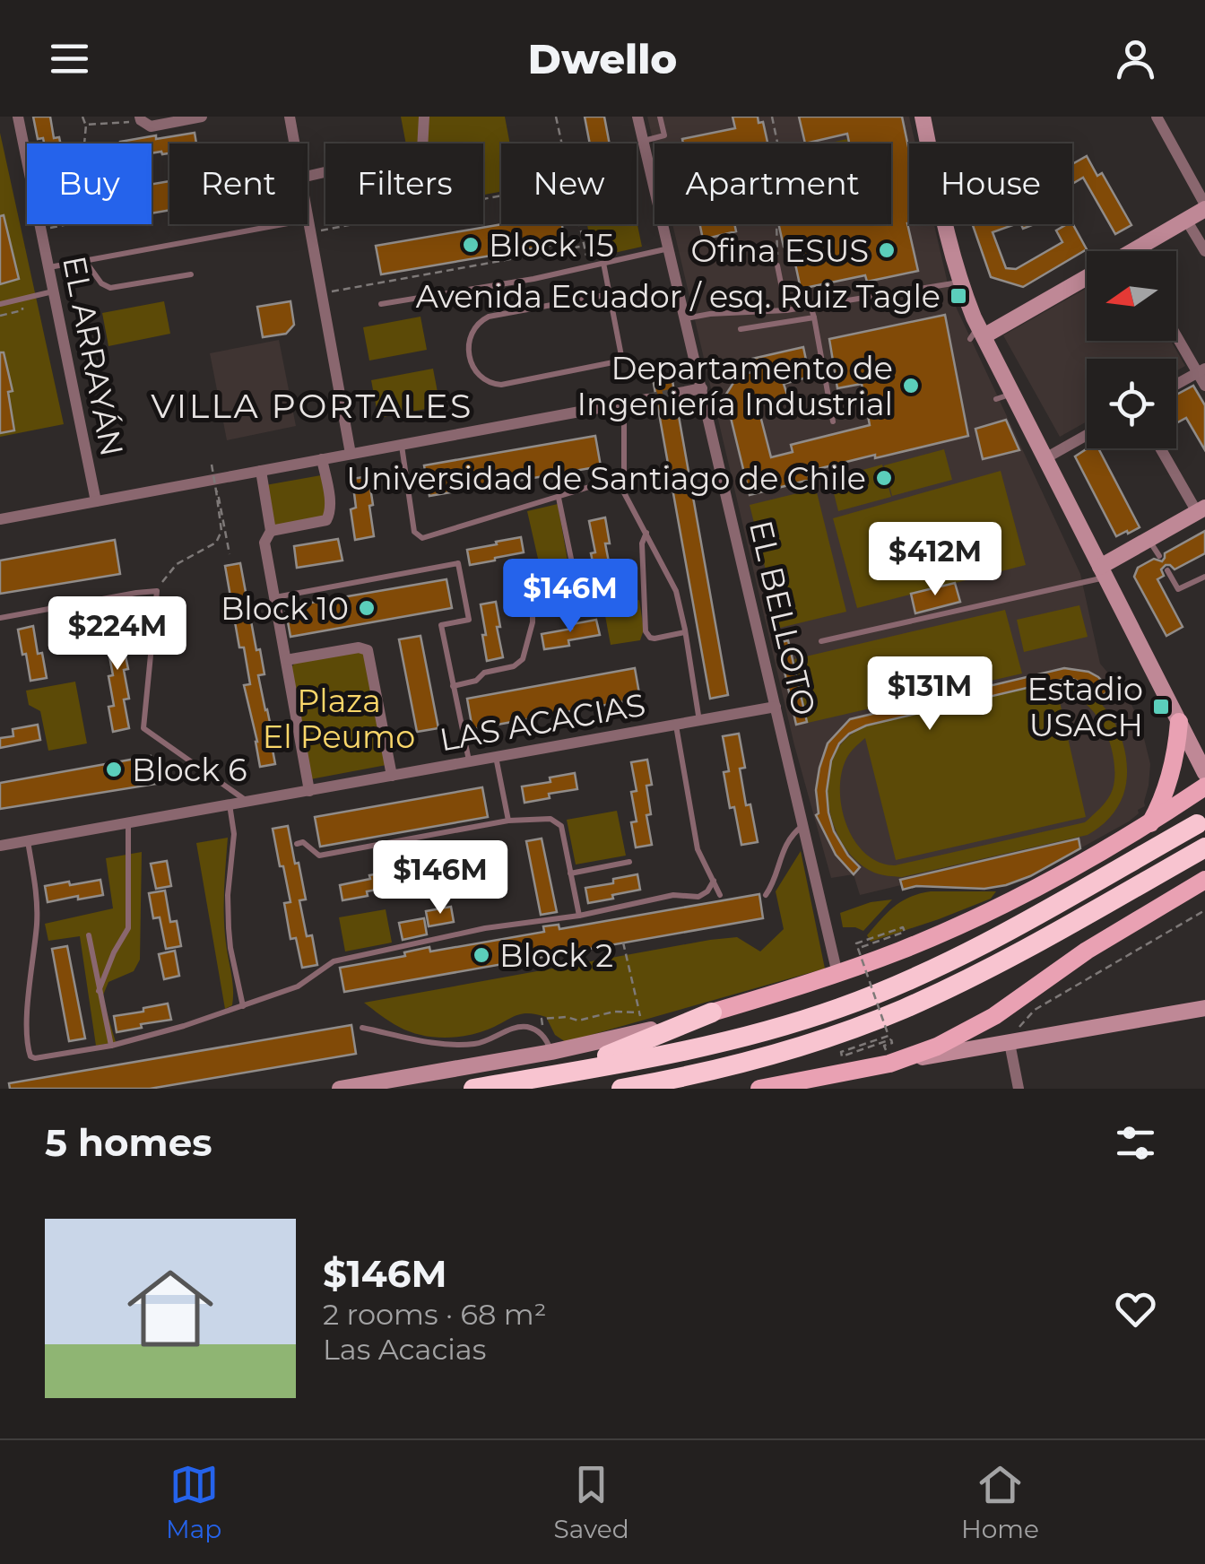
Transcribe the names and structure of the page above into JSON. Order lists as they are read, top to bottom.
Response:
{
  "streets": {
    "street": ["EL ARRAYÁN", "EL BELLOTO", "LAS ACACIAS"]
  },
  "crossings": [
    ["EL BELLOTO", "LAS ACACIAS"]
  ],
  "districts": ["VILLA PORTALES"],
  "parks": ["Plaza El Peumo"],
  "places": {
    "other": [
      "Block 15",
      "Ofina ESUS",
      "Departamento de Ingeniería Industrial",
      "Universidad de Santiago de Chile",
      "Block 10",
      "Block 6",
      "Block 2"
    ],
    "transit": ["Avenida Ecuador / esq. Ruiz Tagle", "Estadio USACH"]
  },
  "north": "left",
  "page": {
    "header": "Dwello",
    "chip": [
      "Buy",
      "Rent",
      "Filters",
      "New",
      "Apartment",
      "House"
    ],
    "price": [
      "$412M",
      "$146M",
      "$224M",
      "$131M",
      "$146M"
    ],
    "heading": "5 homes",
    "list": [
      {
        "name": "$146M",
        "note": "2 rooms · 68 m² · Las Acacias"
      }
    ],
    "tabs": ["Map", "Saved", "Home"]
  }
}
